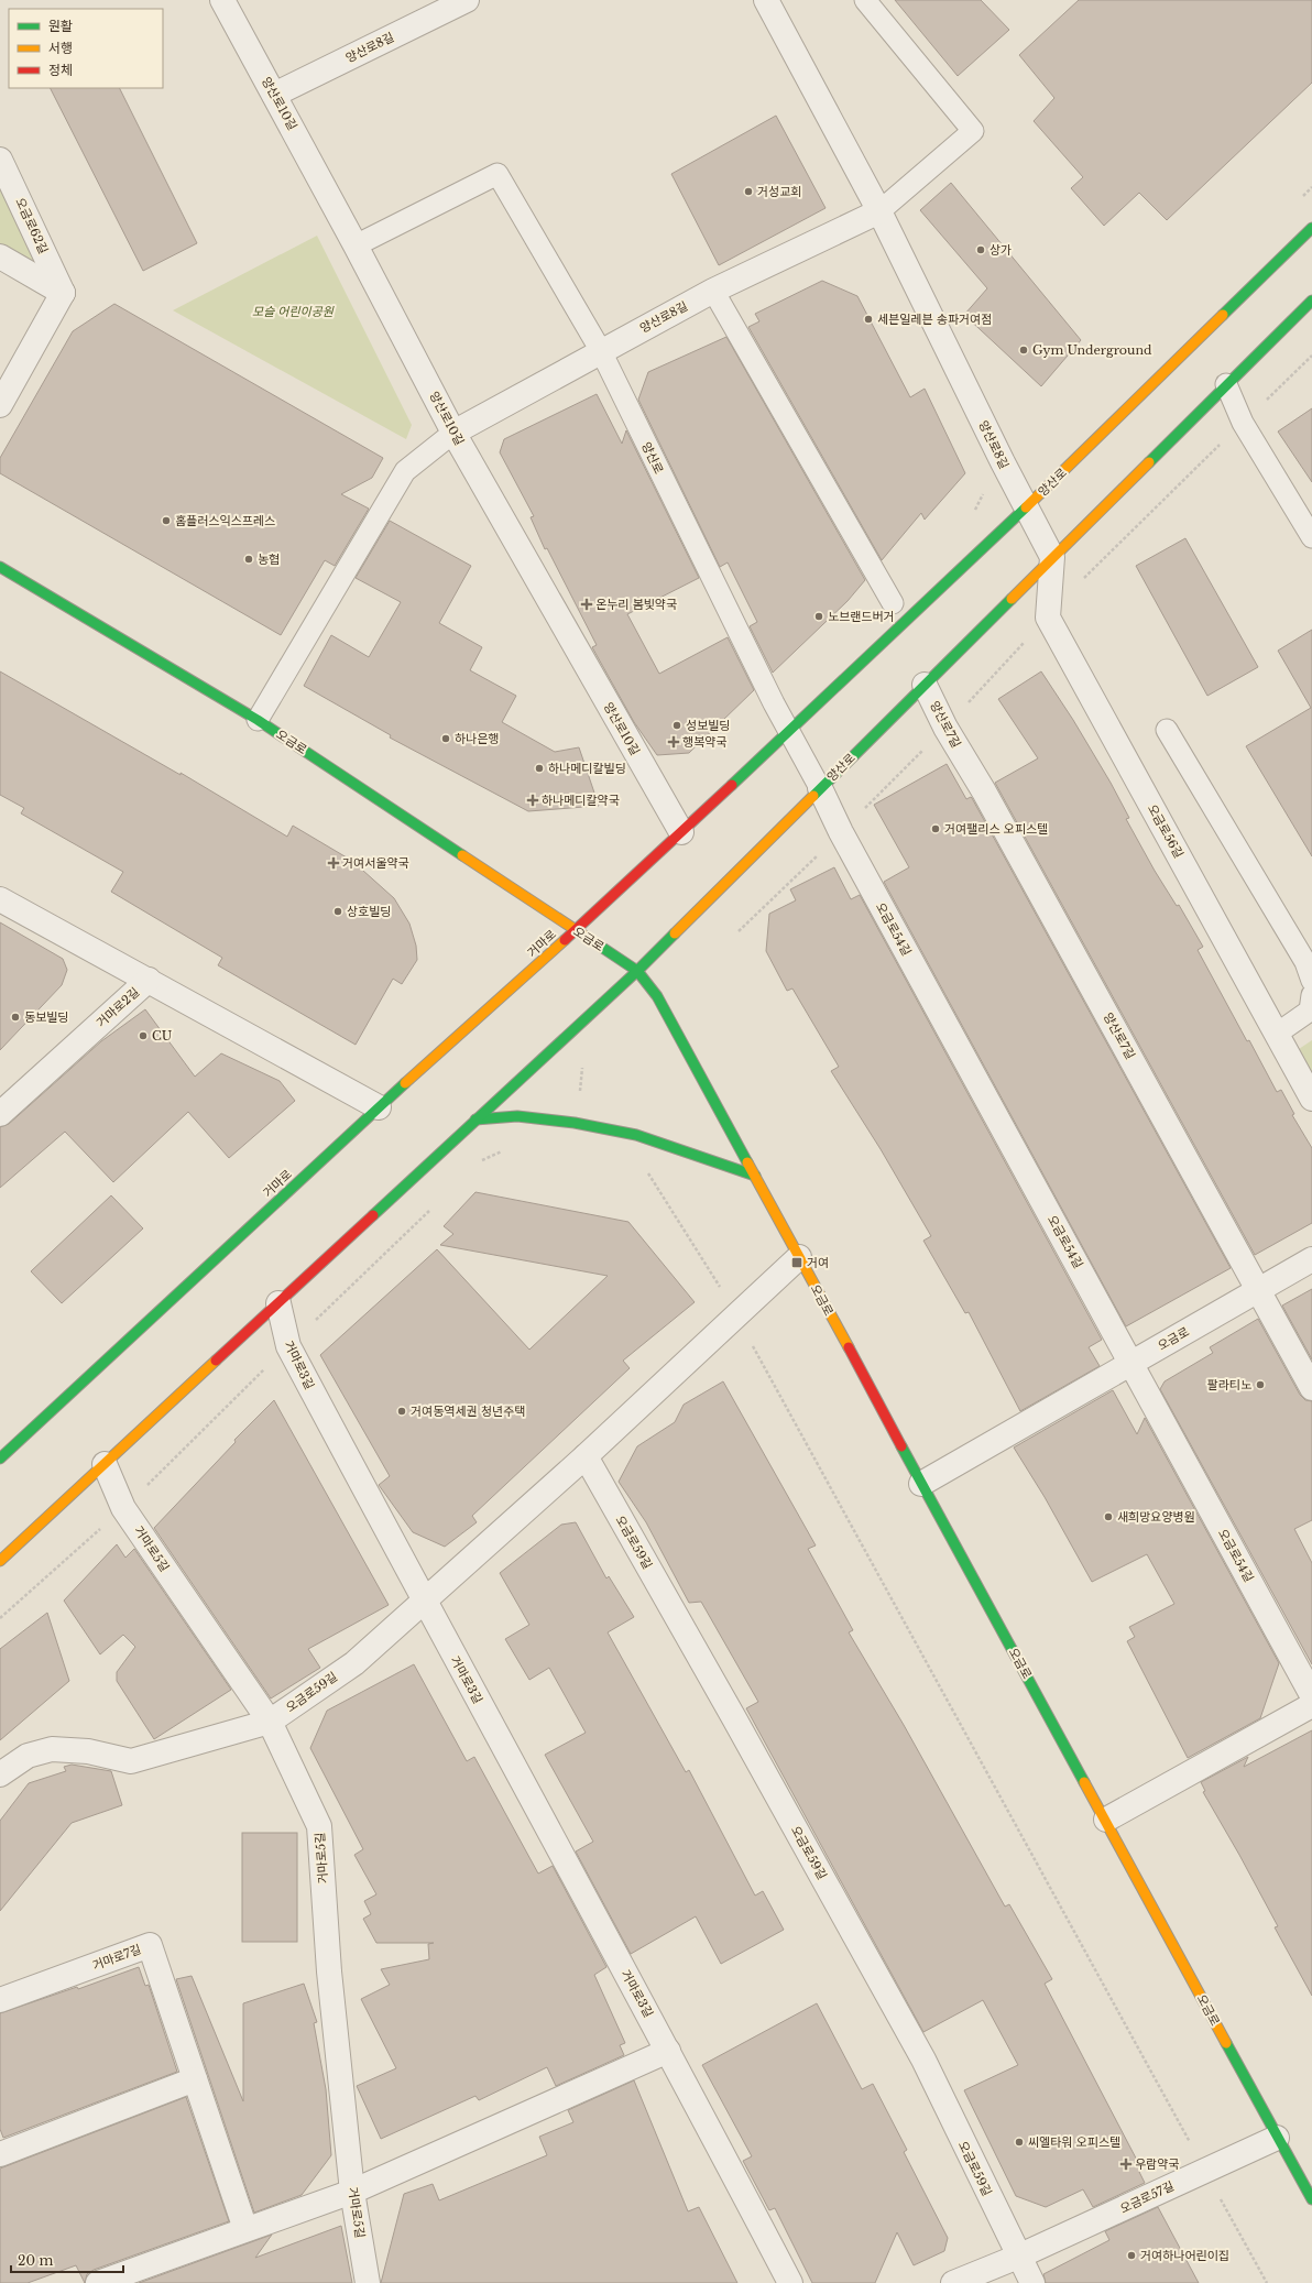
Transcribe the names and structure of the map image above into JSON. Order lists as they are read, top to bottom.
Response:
{
  "streets": {
    "main road": ["양산로", "오금로", "거마로"],
    "street": [
      "양산로8길",
      "양산로10길",
      "오금로62길",
      "양산로7길",
      "오금로56길",
      "오금로54길",
      "거마로2길",
      "거마로3길",
      "오금로59길",
      "거마로5길",
      "거마로7길",
      "오금로57길"
    ]
  },
  "crossings": [
    ["양산로8길", "양산로10길"],
    ["양산로8길", "양산로"],
    ["양산로8길", "오금로56길"],
    ["양산로10길", "양산로"],
    ["양산로", "양산로7길"],
    ["양산로", "오금로"],
    ["양산로", "오금로56길"],
    ["양산로", "오금로54길"],
    ["양산로", "거마로"],
    ["양산로7길", "오금로"],
    ["오금로", "오금로54길"],
    ["오금로", "거마로"],
    ["오금로", "오금로59길"],
    ["오금로", "오금로57길"],
    ["거마로3길", "오금로59길"],
    ["오금로59길", "거마로5길"],
    ["오금로59길", "오금로57길"]
  ],
  "parks": ["모슬 어린이공원"],
  "places": {
    "other": [
      "거성교회",
      "상가",
      "세븐일레븐 송파거여점",
      "Gym Underground",
      "홈플러스익스프레스",
      "농협",
      "노브랜드버거",
      "성보빌딩",
      "하나은행",
      "하나메디칼빌딩",
      "거여팰리스 오피스텔",
      "상호빌딩",
      "동보빌딩",
      "CU",
      "팔라티노",
      "거여동역세권 청년주택",
      "새희망요양병원",
      "씨엘타워 오피스텔",
      "거여하나어린이집"
    ],
    "health": [
      "온누리 봄빛약국",
      "행복약국",
      "하나메디칼약국",
      "거여서울약국",
      "우람약국"
    ],
    "transit": ["거여"]
  },
  "legend": ["원활", "서행", "정체"],
  "scale_bar": "20 m"
}
